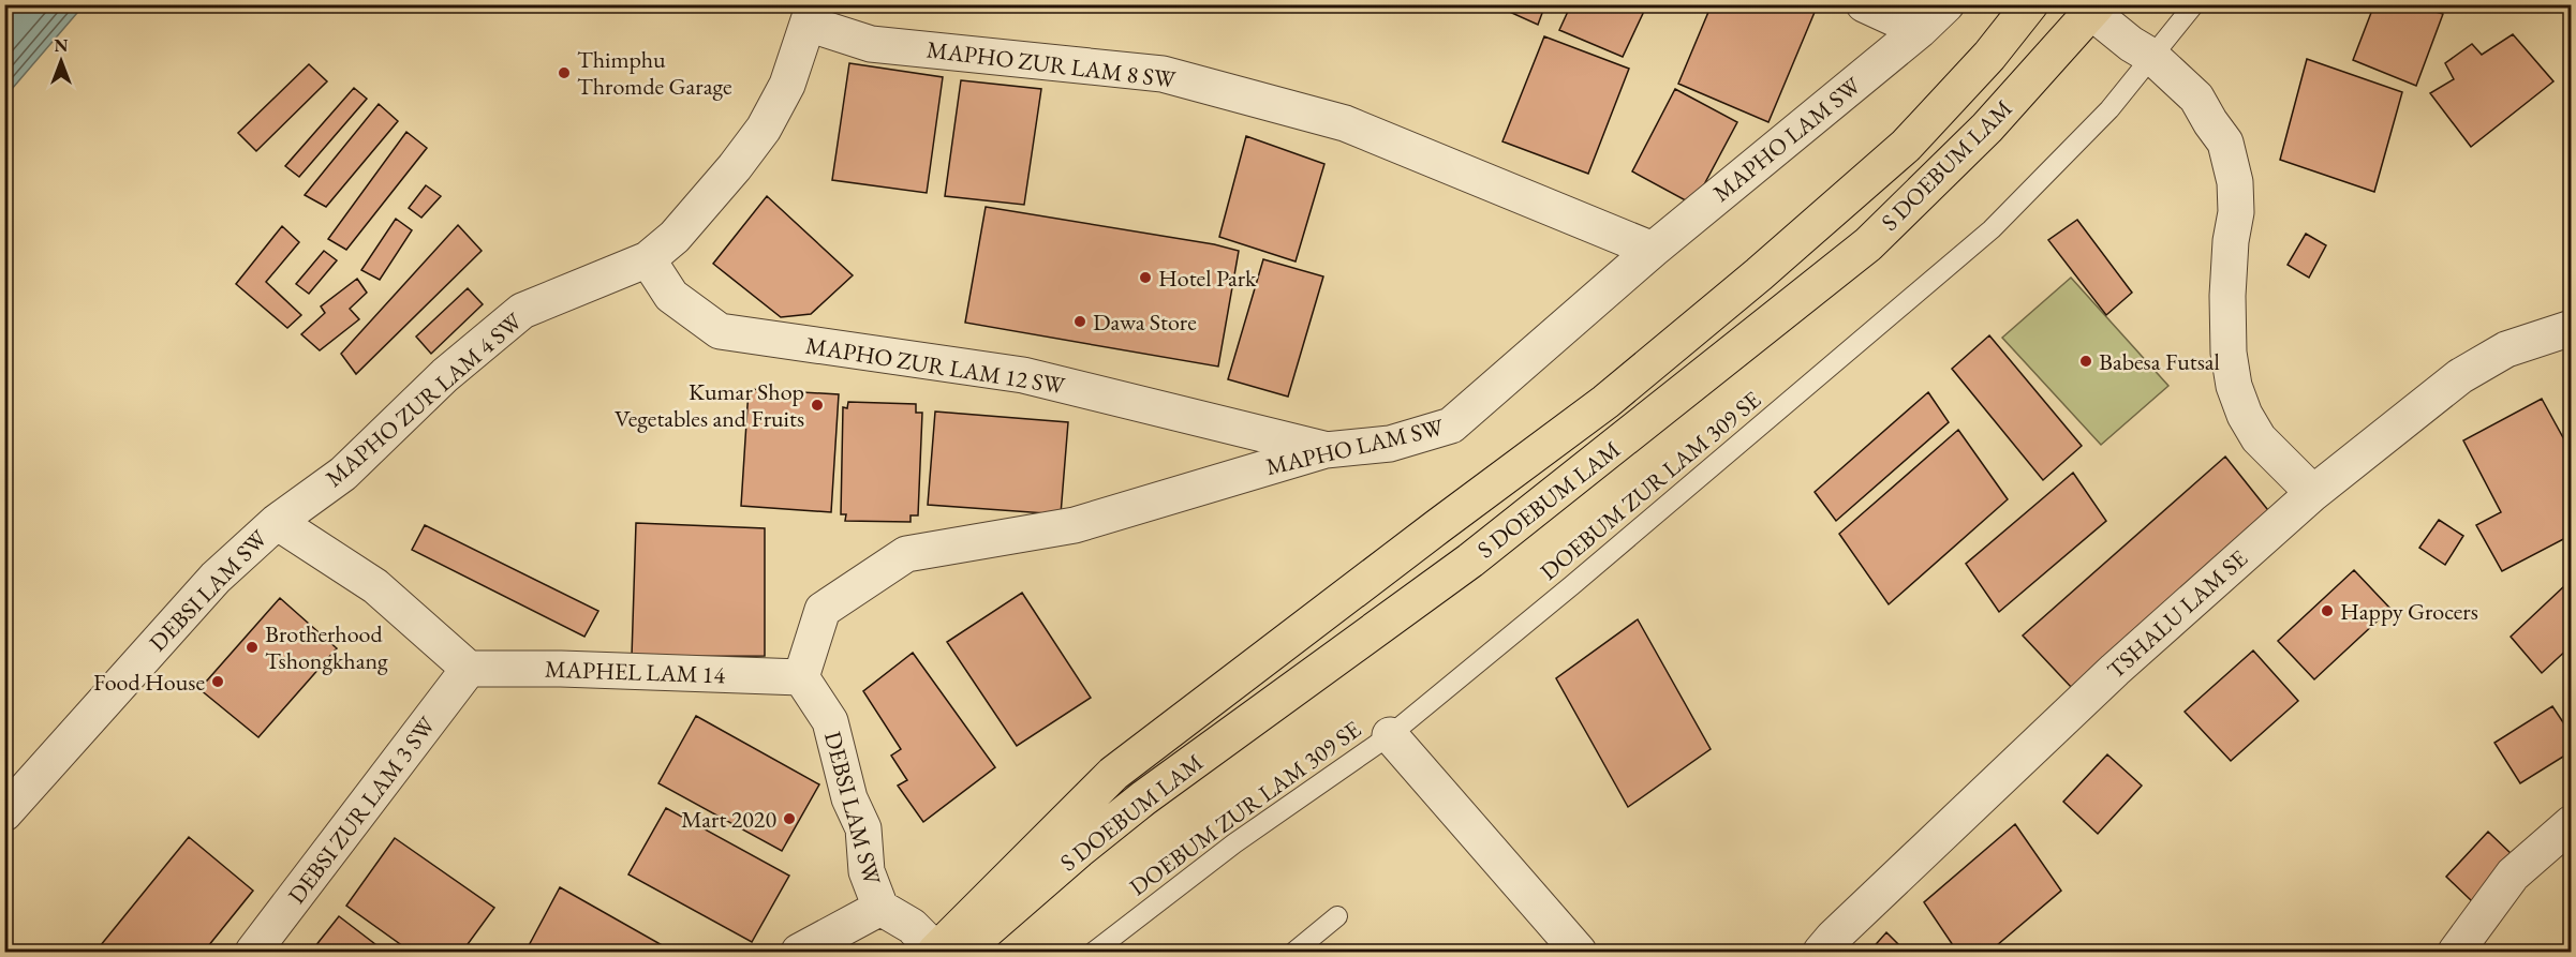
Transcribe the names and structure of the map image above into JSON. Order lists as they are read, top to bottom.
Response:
{
  "streets": {
    "highway": ["S DOEBUM LAM"],
    "street": [
      "MAPHO ZUR LAM 8 SW",
      "MAPHO LAM SW",
      "MAPHO ZUR LAM 12 SW",
      "MAPHO ZUR LAM 4 SW",
      "DEBSI LAM SW",
      "TSHALU LAM SE",
      "MAPHEL LAM 14",
      "DEBSI ZUR LAM 3 SW"
    ],
    "lane": ["DOEBUM ZUR LAM 309 SE"]
  },
  "crossings": [
    ["MAPHO ZUR LAM 8 SW", "MAPHO LAM SW"],
    ["MAPHO ZUR LAM 8 SW", "MAPHO ZUR LAM 4 SW"],
    ["MAPHO LAM SW", "MAPHO ZUR LAM 12 SW"],
    ["MAPHO LAM SW", "DEBSI LAM SW"],
    ["MAPHO LAM SW", "MAPHEL LAM 14"],
    ["MAPHO ZUR LAM 12 SW", "MAPHO ZUR LAM 4 SW"],
    ["MAPHO ZUR LAM 4 SW", "DEBSI LAM SW"],
    ["DEBSI LAM SW", "MAPHEL LAM 14"],
    ["DEBSI LAM SW", "DEBSI ZUR LAM 3 SW"],
    ["MAPHEL LAM 14", "DEBSI ZUR LAM 3 SW"]
  ],
  "places": [
    "Thimphu Thromde Garage",
    "Hotel Park",
    "Dawa Store",
    "Babesa Futsal",
    "Kumar Shop Vegetables and Fruits",
    "Happy Grocers",
    "Brotherhood Tshongkhang",
    "Food House",
    "Mart 2020"
  ],
  "north": "top"
}
